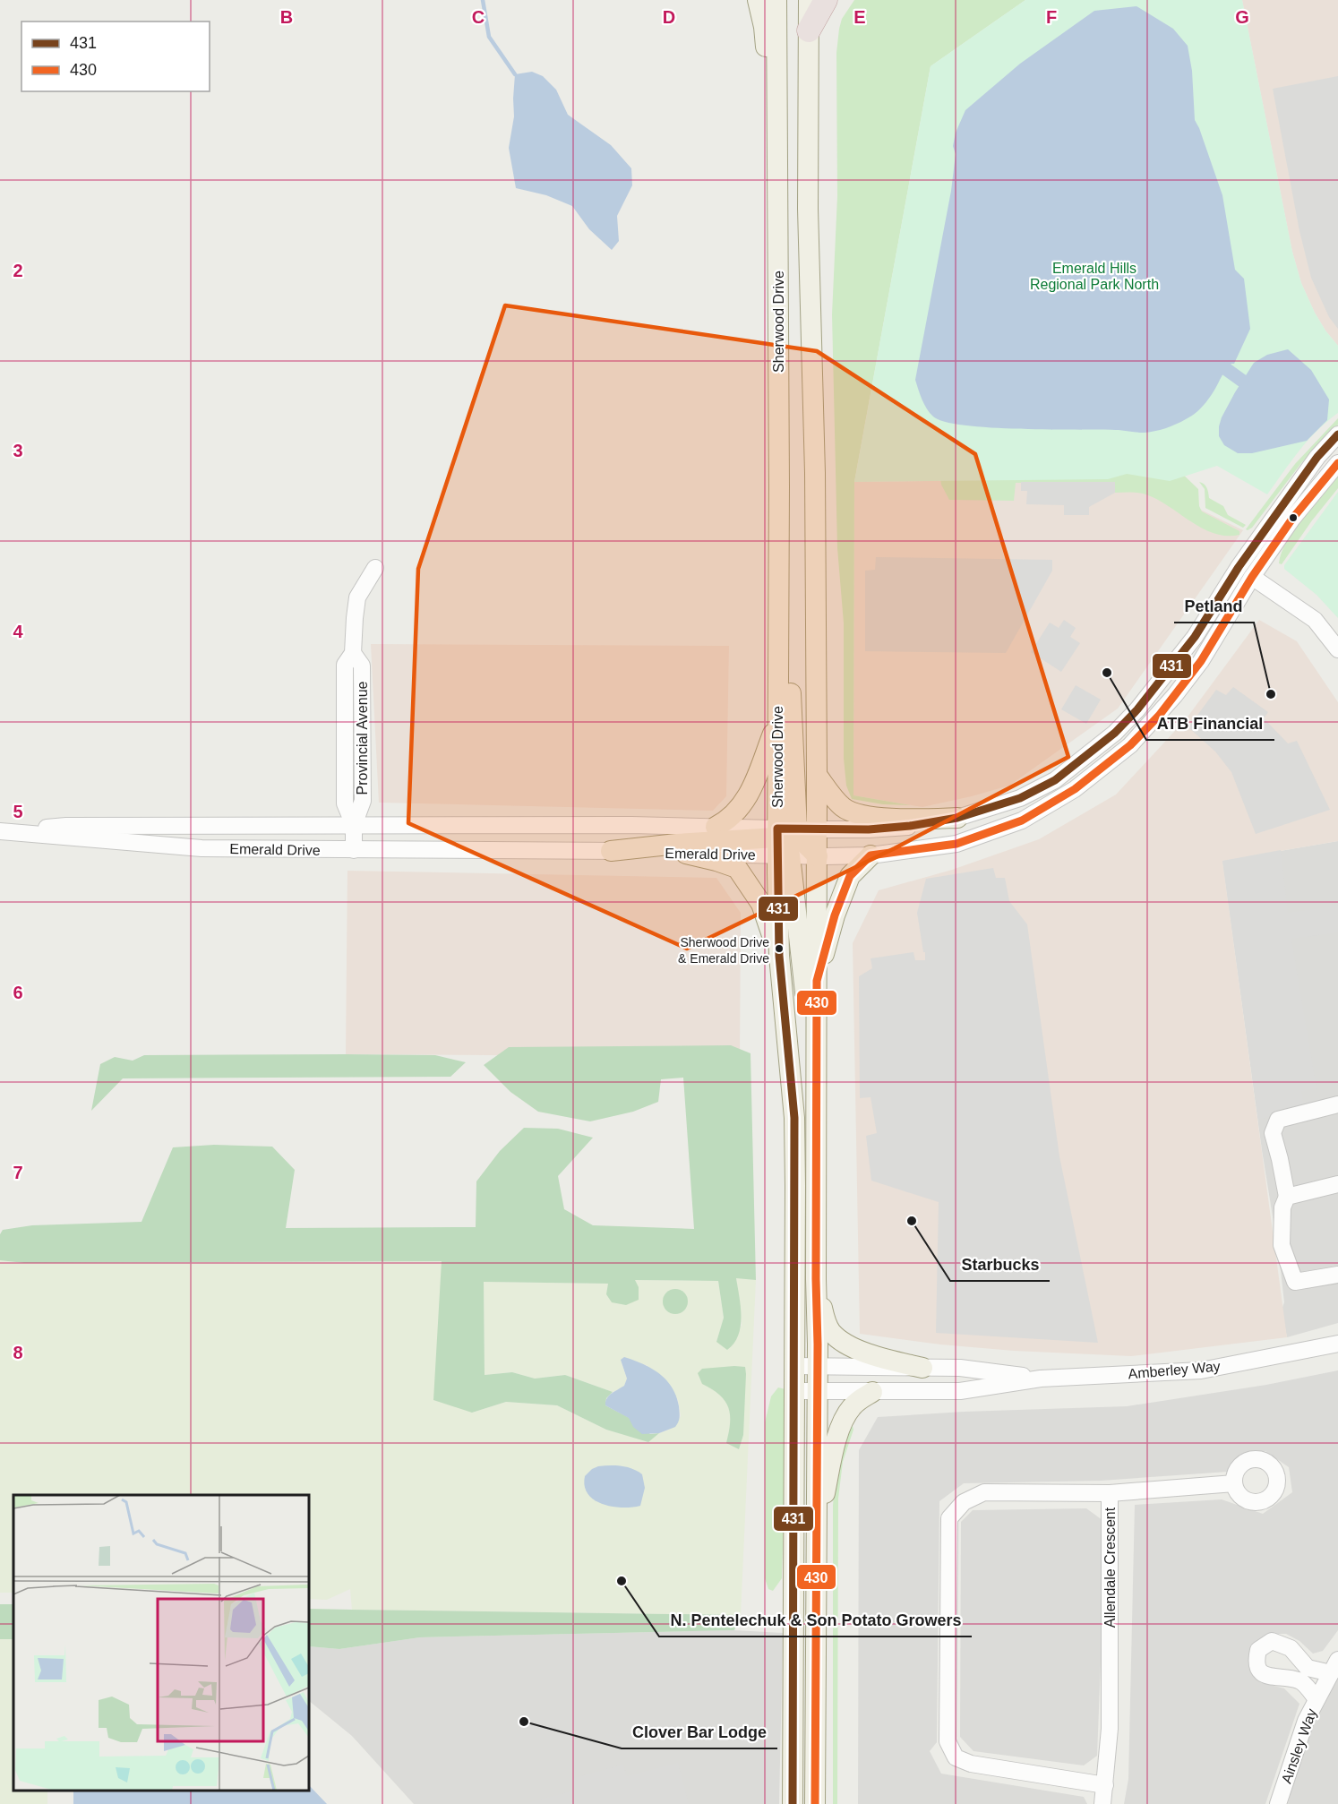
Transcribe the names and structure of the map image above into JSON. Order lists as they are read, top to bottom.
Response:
{
  "streets": {
    "main road": ["Sherwood Drive"],
    "street": [
      "Provincial Avenue",
      "Emerald Drive",
      "Amberley Way",
      "Allendale Crescent",
      "Ainsley Way"
    ]
  },
  "crossings": [
    ["Sherwood Drive", "Emerald Drive"],
    ["Sherwood Drive", "Amberley Way"],
    ["Provincial Avenue", "Emerald Drive"]
  ],
  "parks": ["Emerald Hills Regional Park North"],
  "places": [
    "ATB Financial",
    "Petland",
    "Sherwood Drive & Emerald Drive",
    "Starbucks",
    "N. Pentelechuk & Son Potato Growers",
    "Clover Bar Lodge"
  ],
  "lines": ["transit line 431", "transit line 430"],
  "legend": ["431", "430"],
  "grid": {
    "columns": [
      "B",
      "C",
      "D",
      "E",
      "F",
      "G"
    ],
    "rows": [
      "2",
      "3",
      "4",
      "5",
      "6",
      "7",
      "8"
    ]
  }
}
